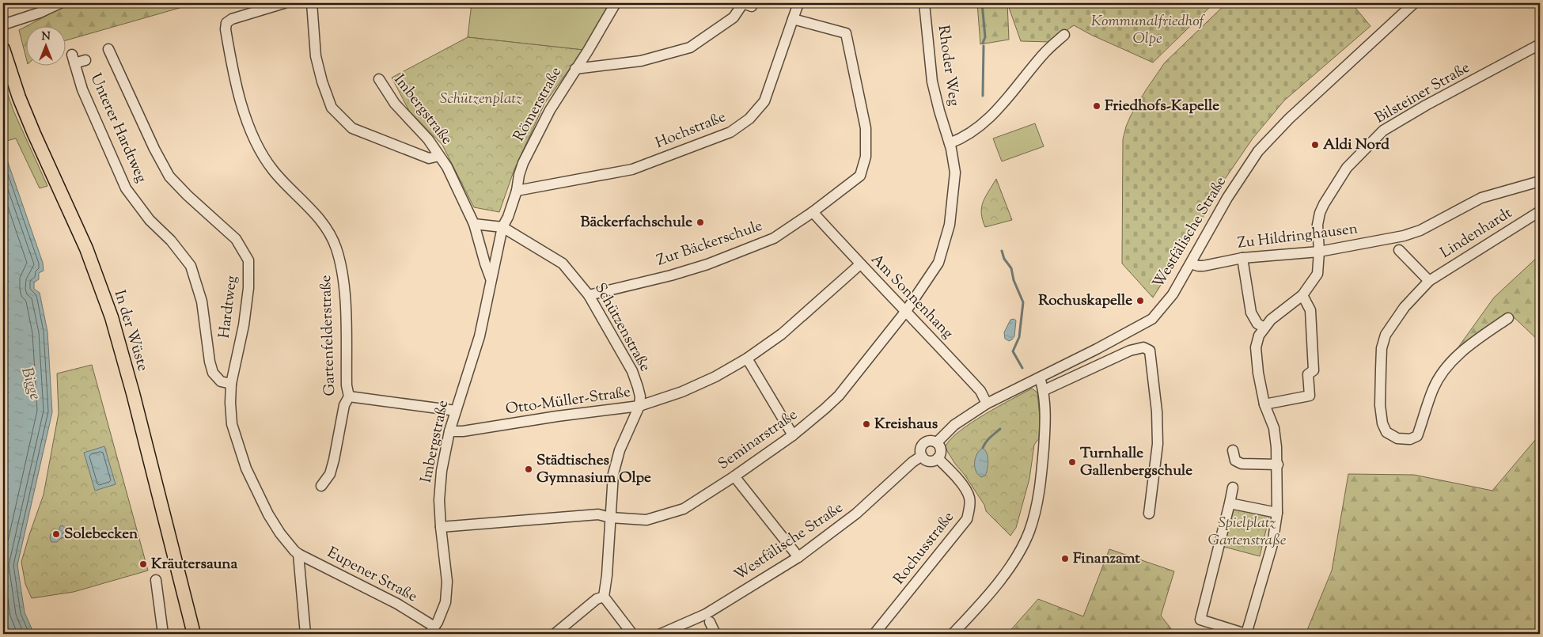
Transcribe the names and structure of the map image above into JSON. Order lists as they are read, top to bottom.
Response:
{
  "streets": {
    "main road": ["In der Wüste"],
    "street": [
      "Rhoder Weg",
      "Bilsteiner Straße",
      "Römerstraße",
      "Imbergstraße",
      "Unterer Hardtweg",
      "Hochstraße",
      "Westfälische Straße",
      "Lindenhardt",
      "Zu Hildringhausen",
      "Zur Bäckerschule",
      "Am Sonnenhang",
      "Hardtweg",
      "Schützenstraße",
      "Gartenfelderstraße",
      "Otto-Müller-Straße",
      "Seminarstraße",
      "Rochusstraße",
      "Eupener Straße"
    ]
  },
  "crossings": [
    ["Rhoder Weg", "Seminarstraße"],
    ["Bilsteiner Straße", "Zu Hildringhausen"],
    ["Römerstraße", "Imbergstraße"],
    ["Römerstraße", "Hochstraße"],
    ["Römerstraße", "Schützenstraße"],
    ["Imbergstraße", "Schützenstraße"],
    ["Imbergstraße", "Otto-Müller-Straße"],
    ["Imbergstraße", "Seminarstraße"],
    ["Imbergstraße", "Eupener Straße"],
    ["Unterer Hardtweg", "Hardtweg"],
    ["Hochstraße", "Zur Bäckerschule"],
    ["Westfälische Straße", "Zu Hildringhausen"],
    ["Westfälische Straße", "Am Sonnenhang"],
    ["Westfälische Straße", "Rochusstraße"],
    ["Zur Bäckerschule", "Am Sonnenhang"],
    ["Zur Bäckerschule", "Schützenstraße"],
    ["Am Sonnenhang", "Otto-Müller-Straße"],
    ["Am Sonnenhang", "Seminarstraße"],
    ["Hardtweg", "Eupener Straße"],
    ["Schützenstraße", "Otto-Müller-Straße"]
  ],
  "water": ["Bigge"],
  "parks": ["Kommunalfriedhof Olpe", "Schützenplatz", "Spielplatz Gartenstraße"],
  "places": [
    "Friedhofs-Kapelle",
    "Aldi Nord",
    "Bäckerfachschule",
    "Rochuskapelle",
    "Kreishaus",
    "Turnhalle Gallenbergschule",
    "Städtisches Gymnasium Olpe",
    "Solebecken",
    "Finanzamt",
    "Kräutersauna"
  ],
  "north": "top"
}
